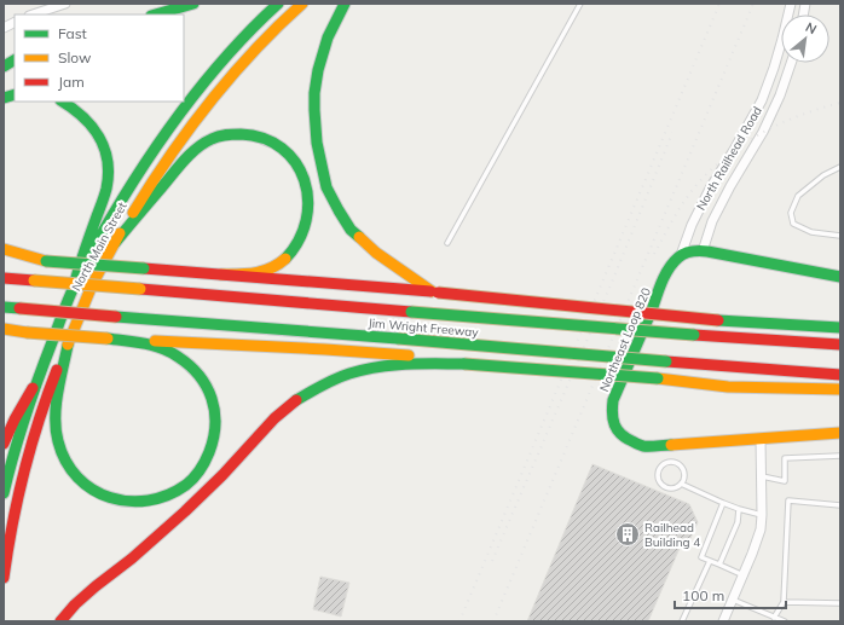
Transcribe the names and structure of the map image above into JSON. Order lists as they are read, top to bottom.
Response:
{
  "streets": {
    "main road": ["North Main Street", "Jim Wright Freeway", "Northeast Loop 820"],
    "street": ["North Railhead Road"]
  },
  "crossings": [
    ["North Railhead Road", "Northeast Loop 820"]
  ],
  "places": {
    "building": ["Railhead Building 4"]
  },
  "legend": ["Fast", "Slow", "Jam"],
  "scale_bar": "100 m",
  "north": "top right"
}
